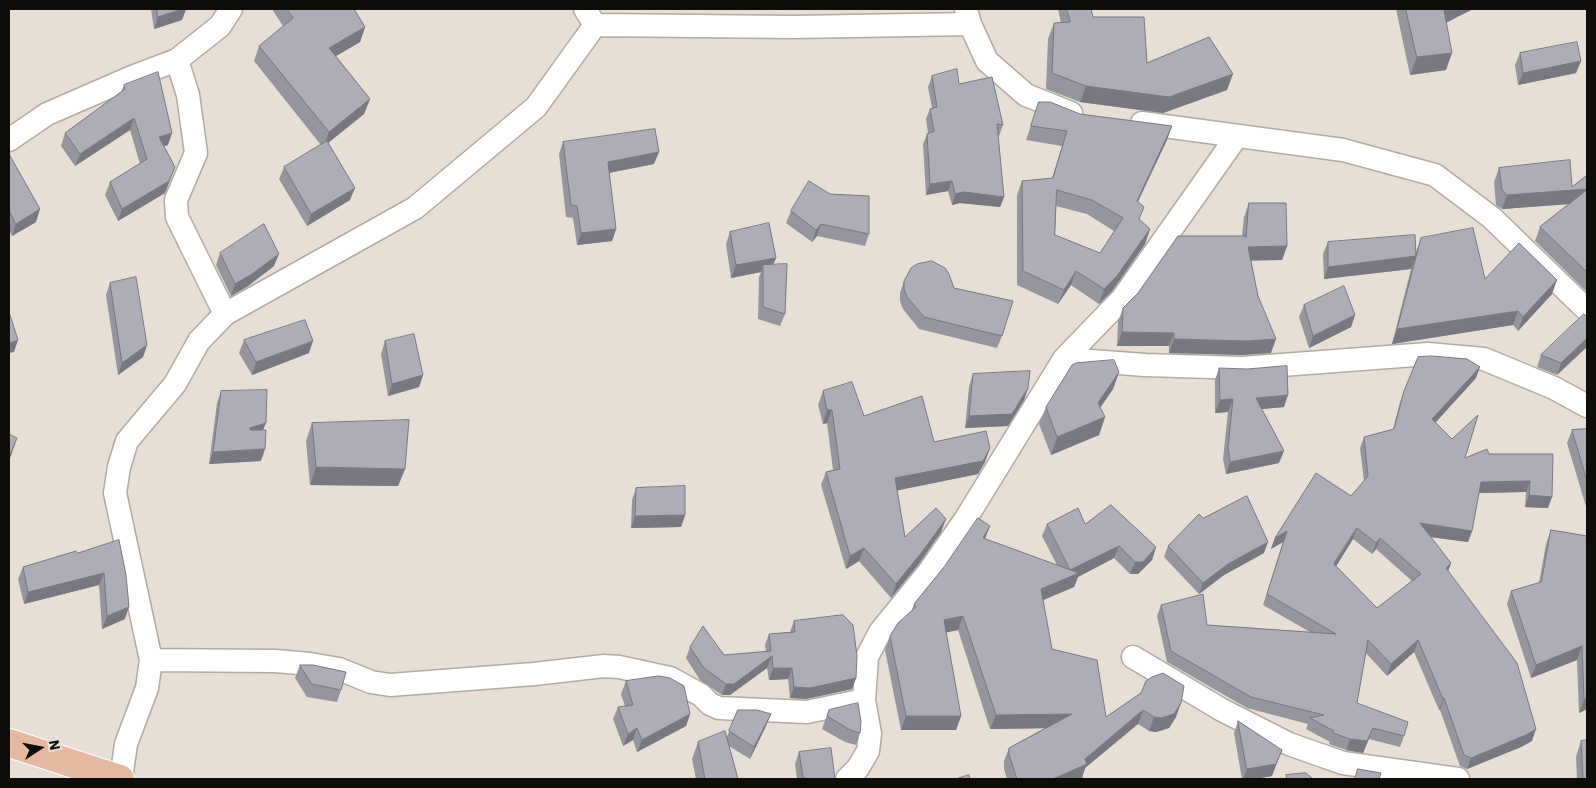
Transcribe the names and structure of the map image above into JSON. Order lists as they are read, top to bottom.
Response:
{
  "north": "right"
}
